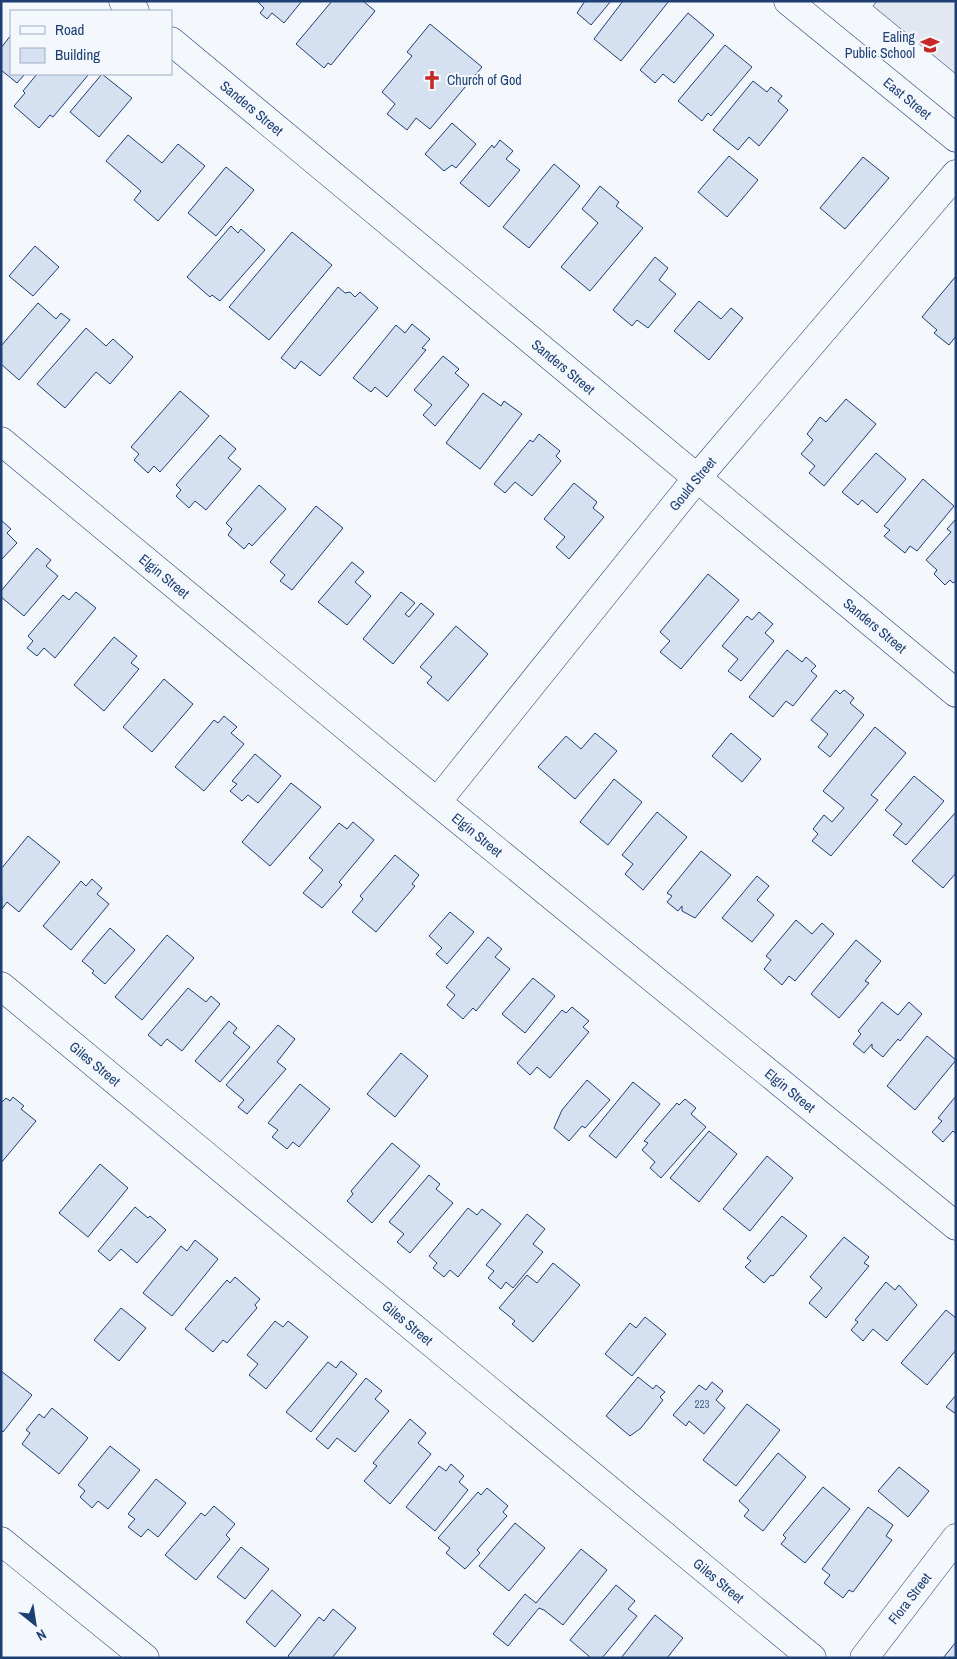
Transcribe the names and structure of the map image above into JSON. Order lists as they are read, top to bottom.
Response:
{
  "streets": {
    "street": [
      "East Street",
      "Sanders Street",
      "Gould Street",
      "Elgin Street",
      "Giles Street",
      "Flora Street"
    ]
  },
  "crossings": [
    ["Sanders Street", "Gould Street"],
    ["Gould Street", "Elgin Street"]
  ],
  "places": {
    "school or university": ["Ealing Public School"],
    "church": ["Church of God"]
  },
  "house_numbers": ["223"],
  "legend": ["Road", "Building"],
  "north": "bottom right"
}
